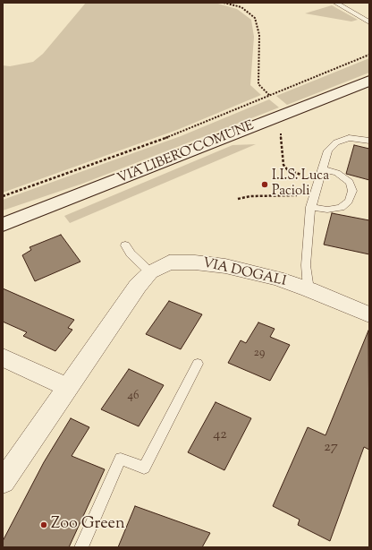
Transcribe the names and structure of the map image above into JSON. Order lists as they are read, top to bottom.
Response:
{
  "streets": {
    "main road": ["VIA LIBERO COMUNE"],
    "street": ["VIA DOGALI"]
  },
  "places": ["I.I.S. Luca Pacioli", "Zoo Green"],
  "house_numbers": [
    "29",
    "46",
    "42",
    "27"
  ]
}
